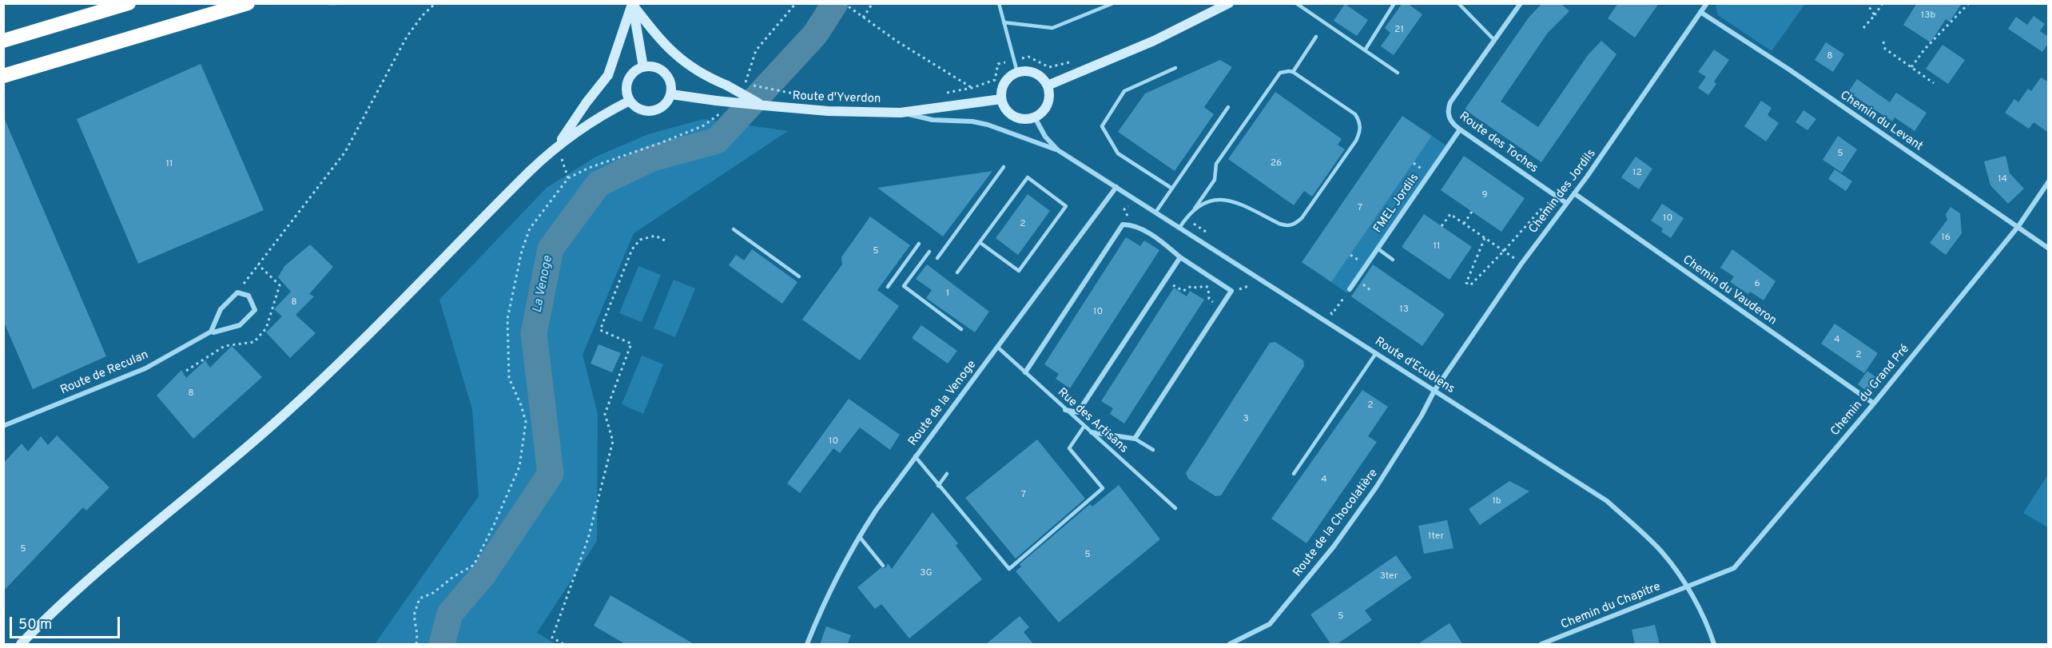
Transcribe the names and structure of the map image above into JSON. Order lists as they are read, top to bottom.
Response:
{
  "streets": {
    "main road": ["Route d'Yverdon"],
    "street": [
      "Chemin du Levant",
      "Route des Toches",
      "Chemin des Jordils",
      "FMEL Jordils",
      "Chemin du Vauderon",
      "Route d'Ecublens",
      "Route de Reculan",
      "Chemin du Grand Pré",
      "Route de la Venoge",
      "Route de la Chocolatière",
      "Chemin du Chapitre"
    ],
    "lane": ["Rue des Artisans"]
  },
  "crossings": [
    ["Route d'Yverdon", "Route d'Ecublens"],
    ["Chemin du Levant", "Chemin des Jordils"],
    ["Chemin du Levant", "Chemin du Grand Pré"],
    ["Route des Toches", "Chemin des Jordils"],
    ["Route des Toches", "FMEL Jordils"],
    ["Chemin des Jordils", "Chemin du Vauderon"],
    ["Chemin des Jordils", "Route d'Ecublens"],
    ["Chemin des Jordils", "Route de la Chocolatière"],
    ["Chemin du Vauderon", "Chemin du Grand Pré"],
    ["Route d'Ecublens", "Chemin du Grand Pré"],
    ["Route d'Ecublens", "Route de la Venoge"],
    ["Route d'Ecublens", "Route de la Chocolatière"],
    ["Route d'Ecublens", "Chemin du Chapitre"],
    ["Chemin du Grand Pré", "Chemin du Chapitre"],
    ["Route de la Venoge", "Rue des Artisans"]
  ],
  "water": ["La Venoge"],
  "house_numbers": [
    "13b",
    "21",
    "8",
    "5",
    "26",
    "11",
    "12",
    "14",
    "9",
    "7",
    "10",
    "2",
    "16",
    "11",
    "5",
    "6",
    "1",
    "8",
    "13",
    "10",
    "4",
    "2",
    "8",
    "2",
    "3",
    "10",
    "4",
    "7",
    "1b",
    "1ter",
    "5",
    "5",
    "3G",
    "3ter",
    "5"
  ],
  "scale_bar": "50 m"
}
